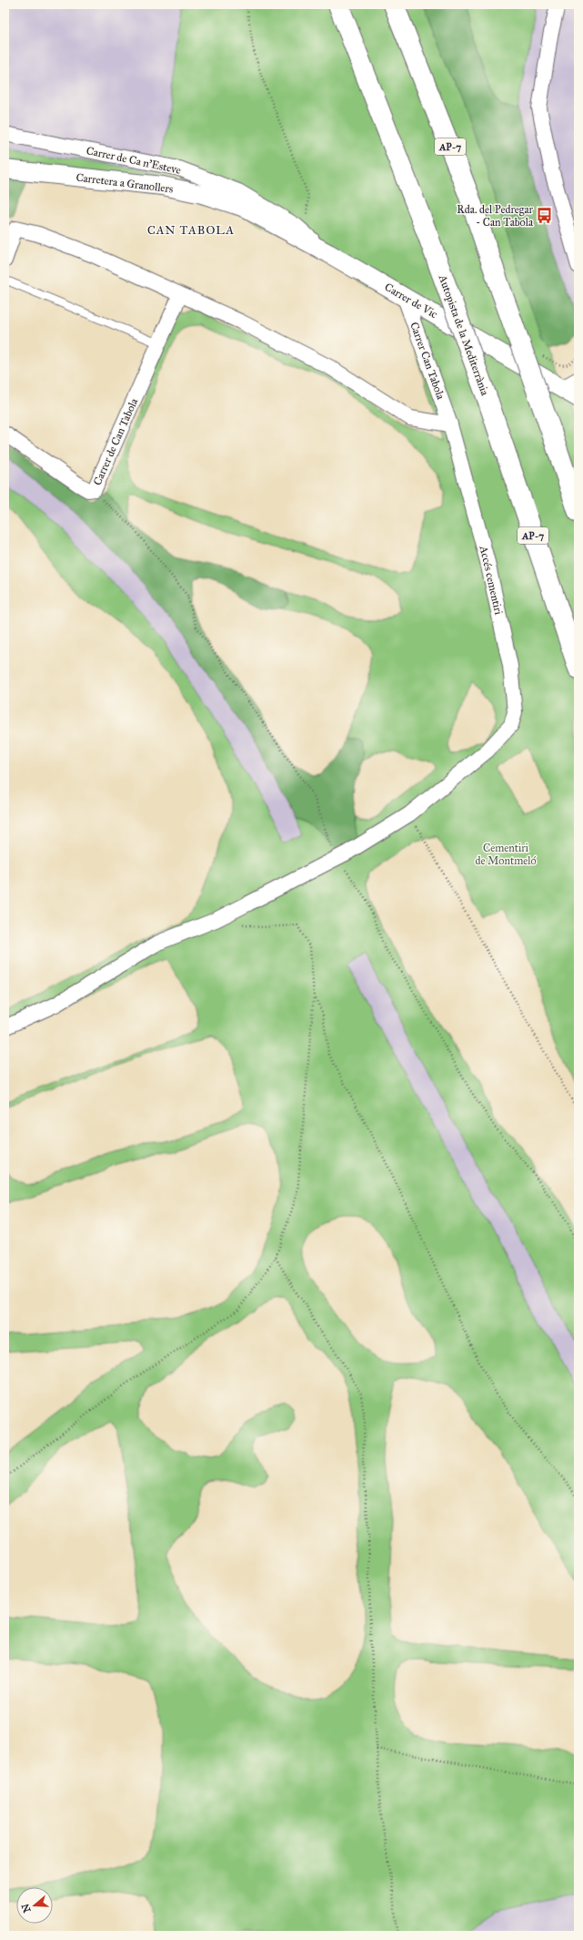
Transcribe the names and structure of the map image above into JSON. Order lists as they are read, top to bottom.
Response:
{
  "streets": {
    "highway": ["AP-7", "Autopista de la Mediterrània"],
    "street": [
      "Carrer de Ca n'Esteve",
      "Carretera a Granollers",
      "Carrer de Vic",
      "Carrer Can Tabola",
      "Carrer de Can Tabola",
      "Accés cementiri"
    ]
  },
  "crossings": [
    ["Carrer de Ca n'Esteve", "Carrer de Vic"],
    ["Carretera a Granollers", "Carrer de Vic"],
    ["Carrer de Vic", "Carrer Can Tabola"],
    ["Carrer Can Tabola", "Accés cementiri"]
  ],
  "districts": ["CAN TABOLA"],
  "parks": ["Cementiri de Montmeló"],
  "places": {
    "bus stop": ["Rda. del Pedregar - Can Tabola"]
  },
  "north": "left"
}
